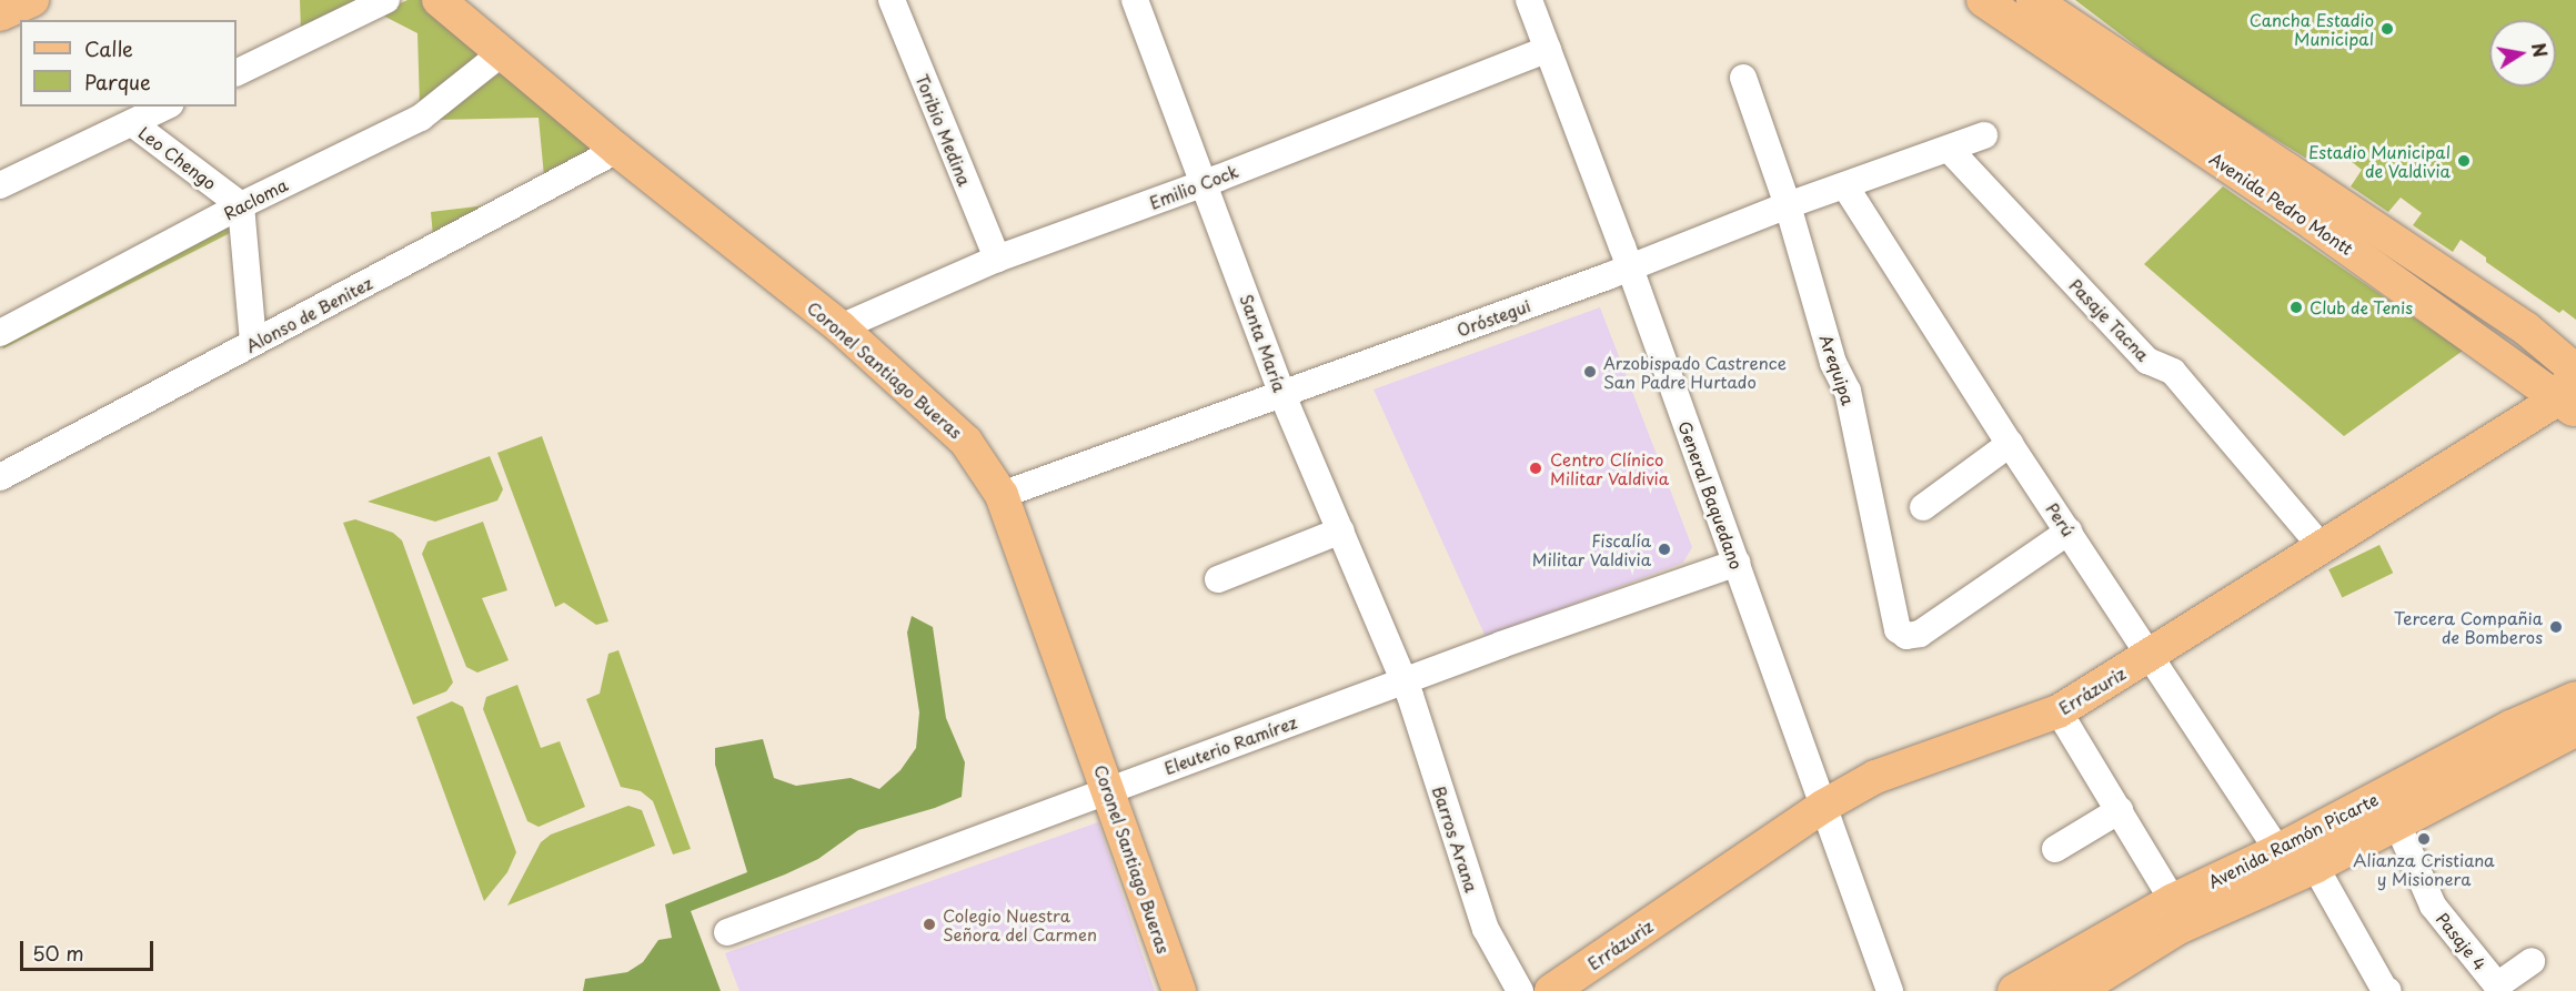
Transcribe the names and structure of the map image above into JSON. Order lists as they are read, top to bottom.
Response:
{
  "streets": {
    "highway": ["Avenida Ramón Picarte"],
    "main road": ["Avenida Pedro Montt", "Coronel Santiago Bueras", "Errázuriz"],
    "street": [
      "Toribio Medina",
      "Leo Chengo",
      "Emilio Cock",
      "Racloma",
      "Alonso de Benitez",
      "Oróstegui",
      "Pasaje Tacna",
      "Santa María",
      "Arequipa",
      "General Baquedano",
      "Perú",
      "Eleuterio Ramírez",
      "Barros Arana",
      "Pasaje 4"
    ]
  },
  "crossings": [
    ["Toribio Medina", "Emilio Cock"],
    ["Leo Chengo", "Racloma"],
    ["Emilio Cock", "Santa María"],
    ["Emilio Cock", "Coronel Santiago Bueras"],
    ["Emilio Cock", "General Baquedano"],
    ["Racloma", "Coronel Santiago Bueras"],
    ["Avenida Pedro Montt", "Errázuriz"],
    ["Alonso de Benitez", "Coronel Santiago Bueras"],
    ["Oróstegui", "Pasaje Tacna"],
    ["Oróstegui", "Santa María"],
    ["Oróstegui", "Coronel Santiago Bueras"],
    ["Oróstegui", "Arequipa"],
    ["Oróstegui", "General Baquedano"],
    ["Oróstegui", "Perú"],
    ["Pasaje Tacna", "Errázuriz"],
    ["Santa María", "Eleuterio Ramírez"],
    ["Santa María", "Barros Arana"],
    ["Coronel Santiago Bueras", "Eleuterio Ramírez"],
    ["Arequipa", "Perú"],
    ["General Baquedano", "Errázuriz"],
    ["General Baquedano", "Eleuterio Ramírez"],
    ["Perú", "Errázuriz"],
    ["Perú", "Avenida Ramón Picarte"],
    ["Eleuterio Ramírez", "Barros Arana"],
    ["Avenida Ramón Picarte", "Pasaje 4"]
  ],
  "places": [
    "Cancha Estadio Municipal",
    "Estadio Municipal de Valdivia",
    "Club de Tenis",
    "Arzobispado Castrence San Padre Hurtado",
    "Centro Clínico Militar Valdivia",
    "Fiscalía Militar Valdivia",
    "Tercera Compañia de Bomberos",
    "Alianza Cristiana y Misionera",
    "Colegio Nuestra Señora del Carmen"
  ],
  "legend": ["Calle", "Parque"],
  "scale_bar": "50 m",
  "north": "right"
}
